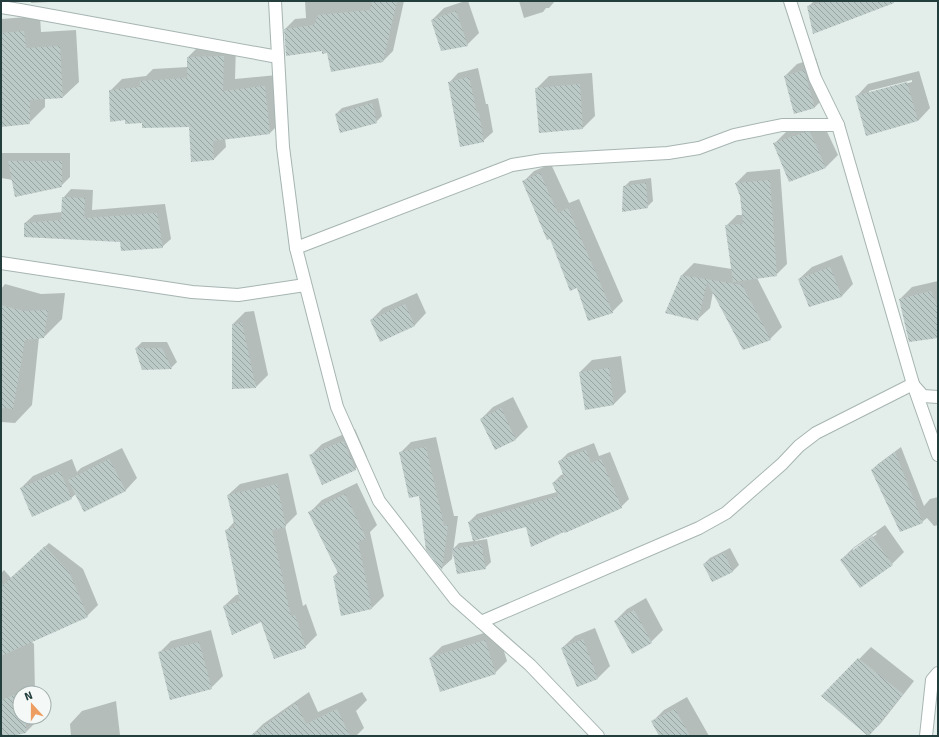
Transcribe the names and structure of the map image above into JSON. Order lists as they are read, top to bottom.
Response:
{
  "north": "top"
}
